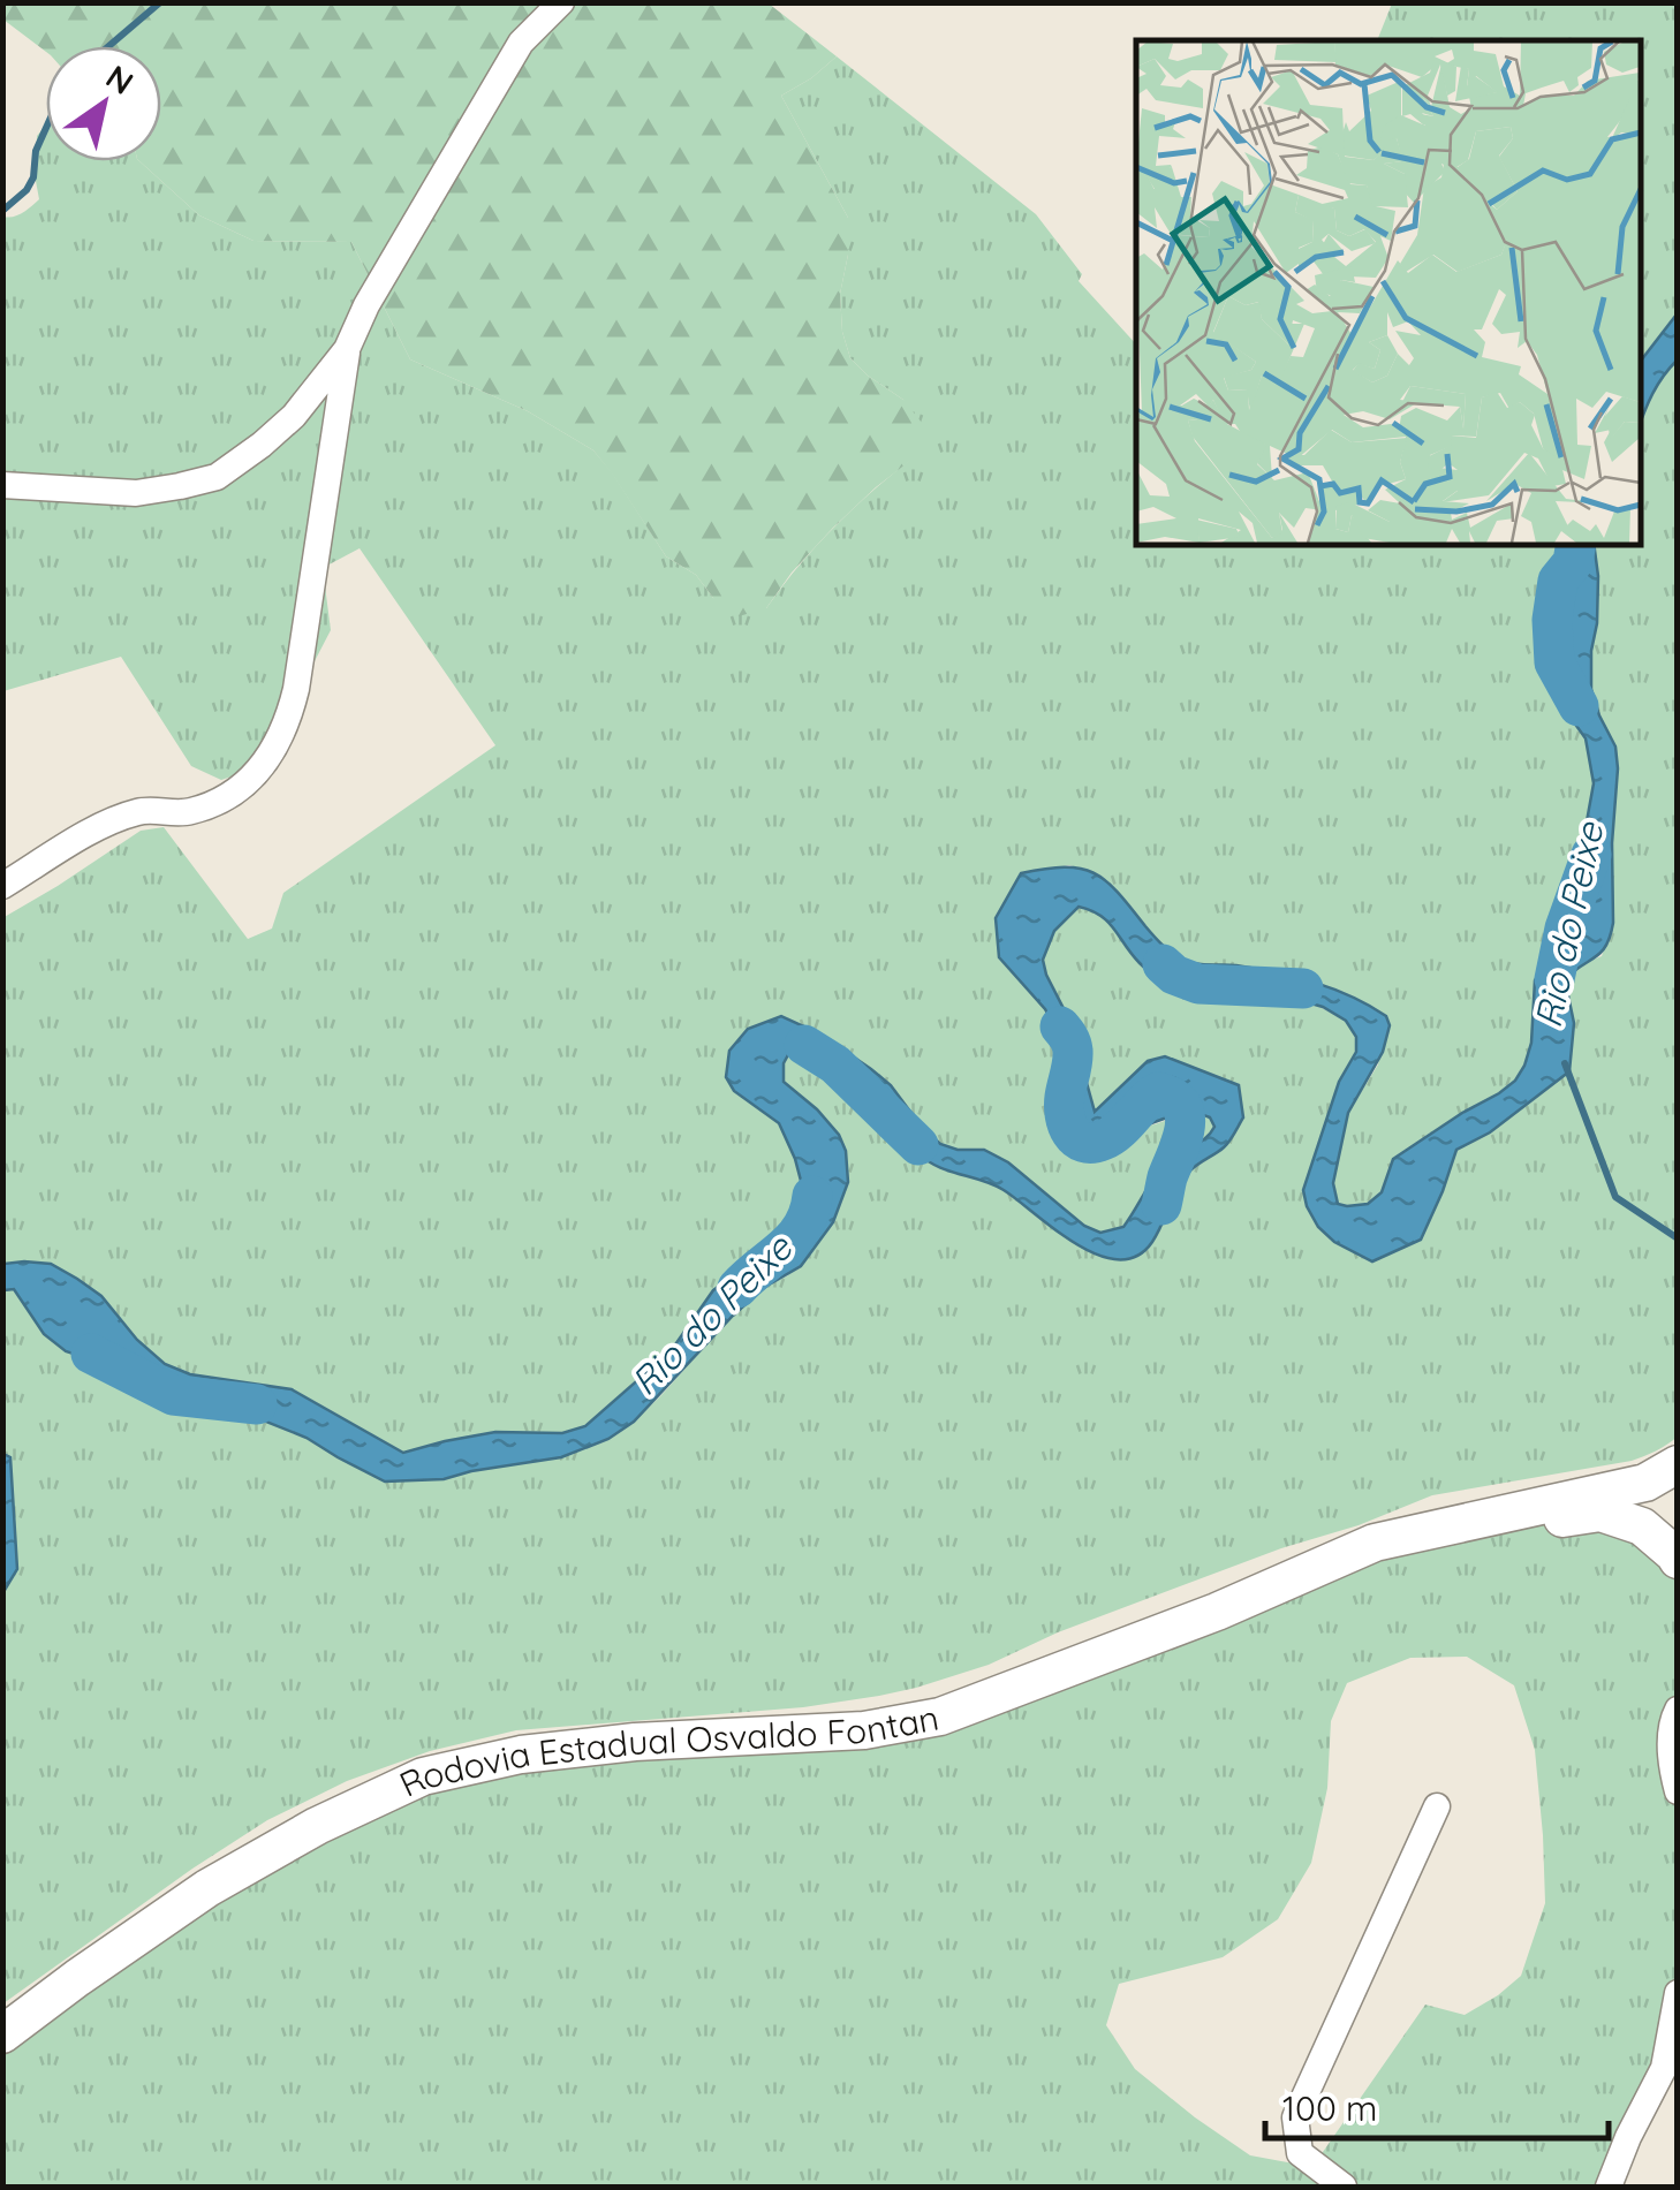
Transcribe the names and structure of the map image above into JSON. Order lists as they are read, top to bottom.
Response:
{
  "streets": {
    "main road": ["Rodovia Estadual Osvaldo Fontan"]
  },
  "water": ["Rio do Peixe"],
  "scale_bar": "100 m",
  "north": "top right"
}
